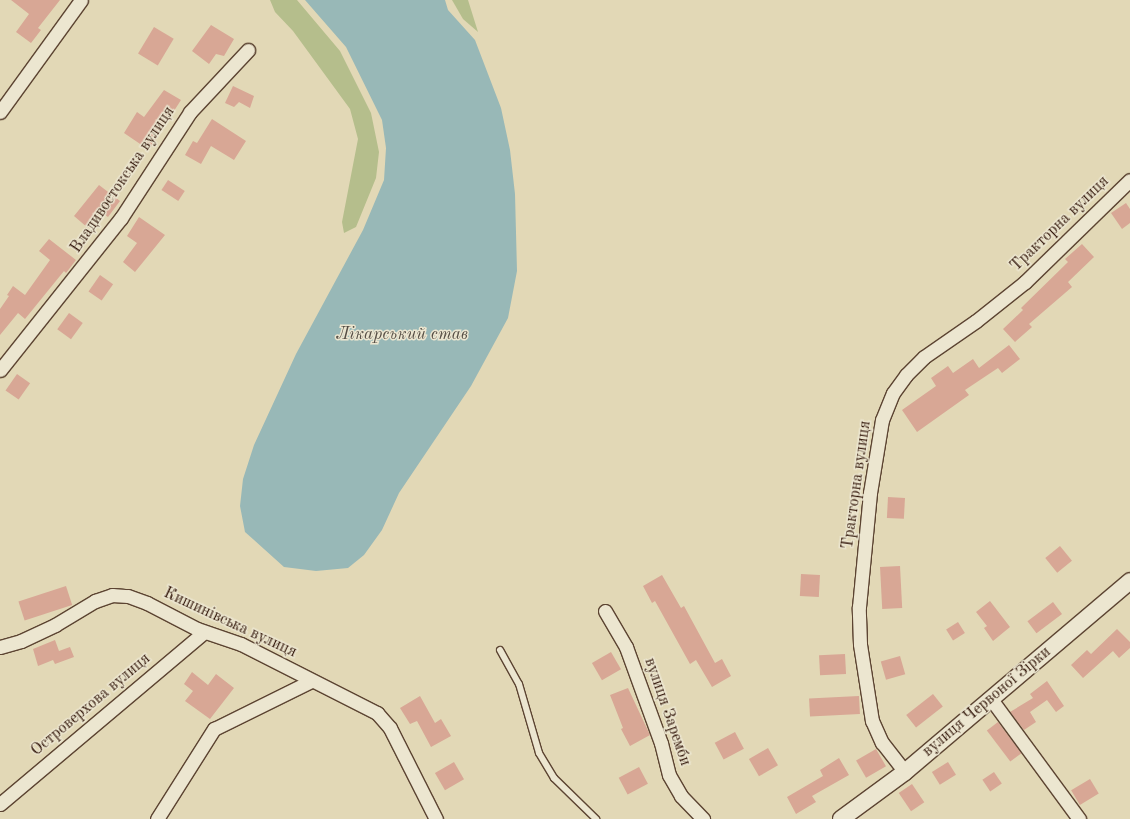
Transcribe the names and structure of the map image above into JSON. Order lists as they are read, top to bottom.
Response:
{
  "streets": {
    "street": [
      "Владивостокська вулиця",
      "Тракторна вулиця",
      "Кишинівська вулиця",
      "вулиця Червоної Зірки",
      "Островерхова вулиця",
      "вулиця Заремби"
    ]
  },
  "crossings": [
    ["Тракторна вулиця", "вулиця Червоної Зірки"],
    ["Кишинівська вулиця", "Островерхова вулиця"]
  ],
  "water": ["Лікарський став"]
}
